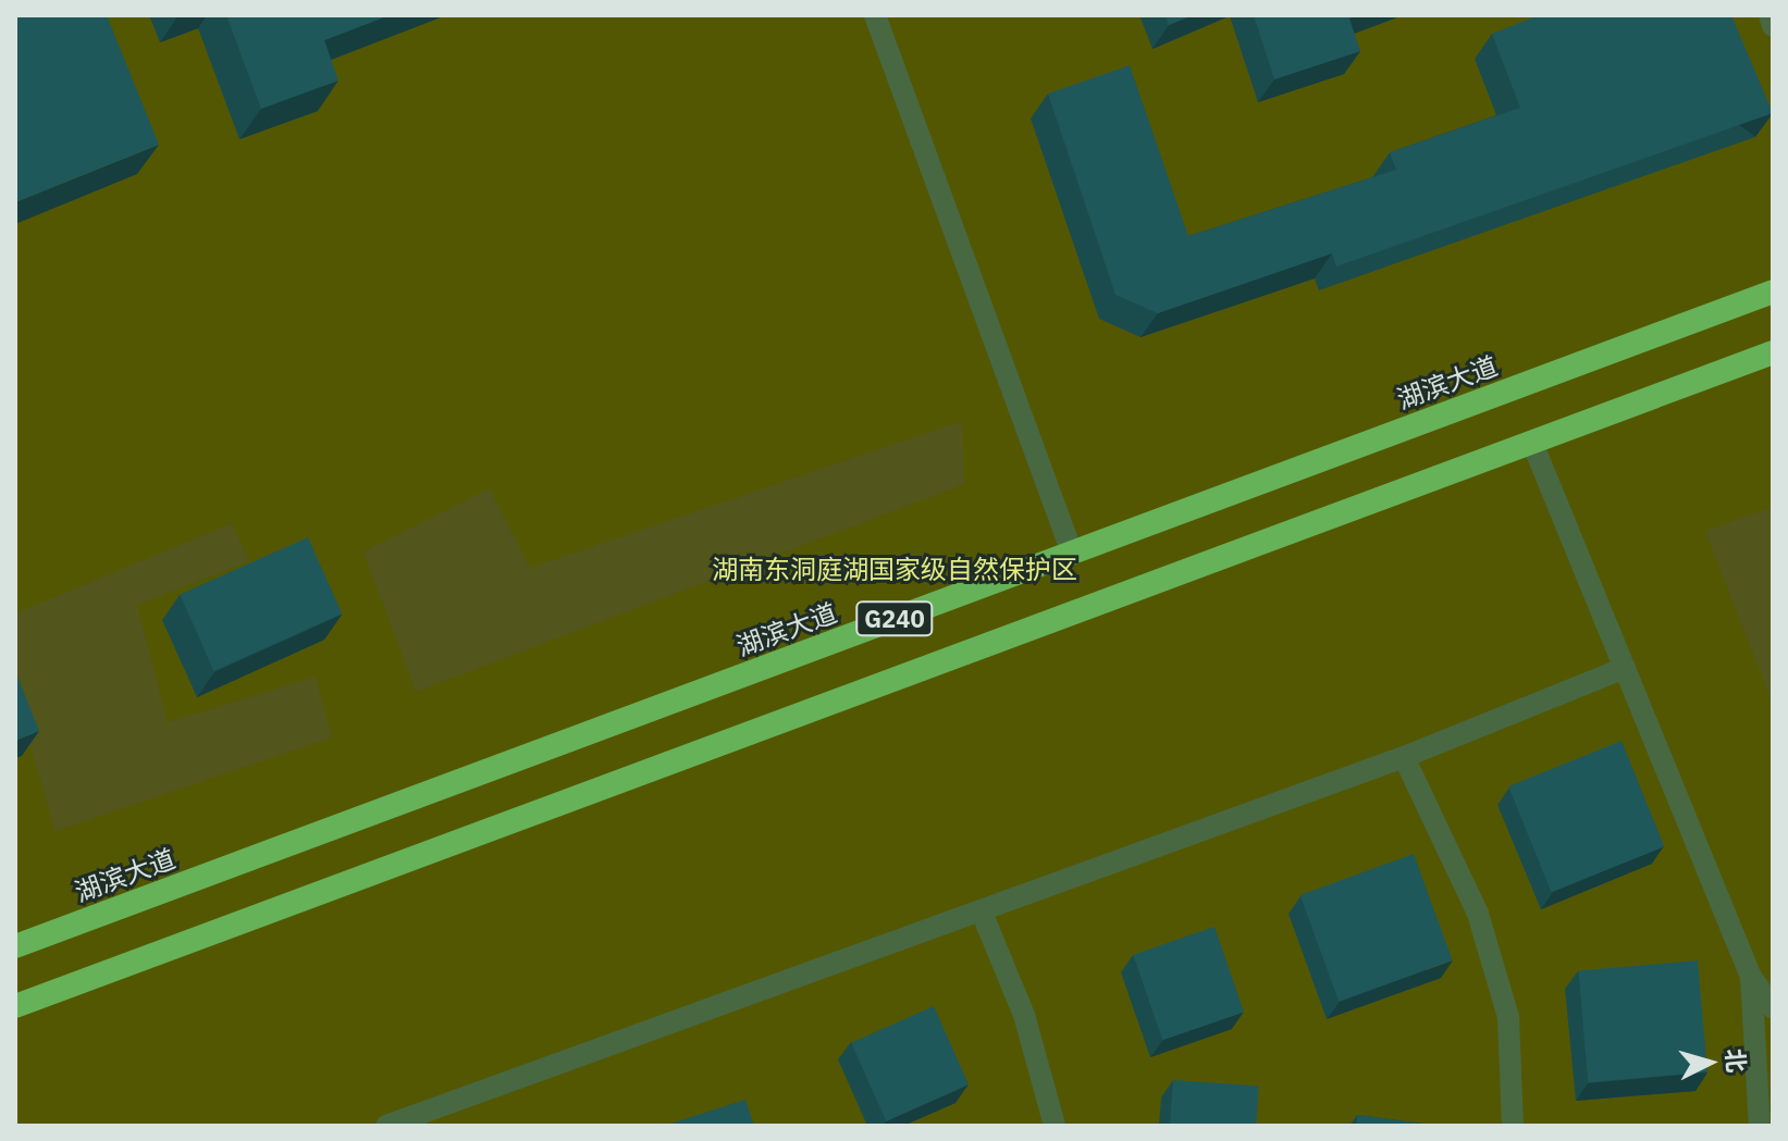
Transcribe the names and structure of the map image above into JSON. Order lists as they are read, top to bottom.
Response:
{
  "streets": {
    "highway": ["湖滨大道", "G240"]
  },
  "parks": ["湖南东洞庭湖国家级自然保护区"],
  "north": "right"
}
